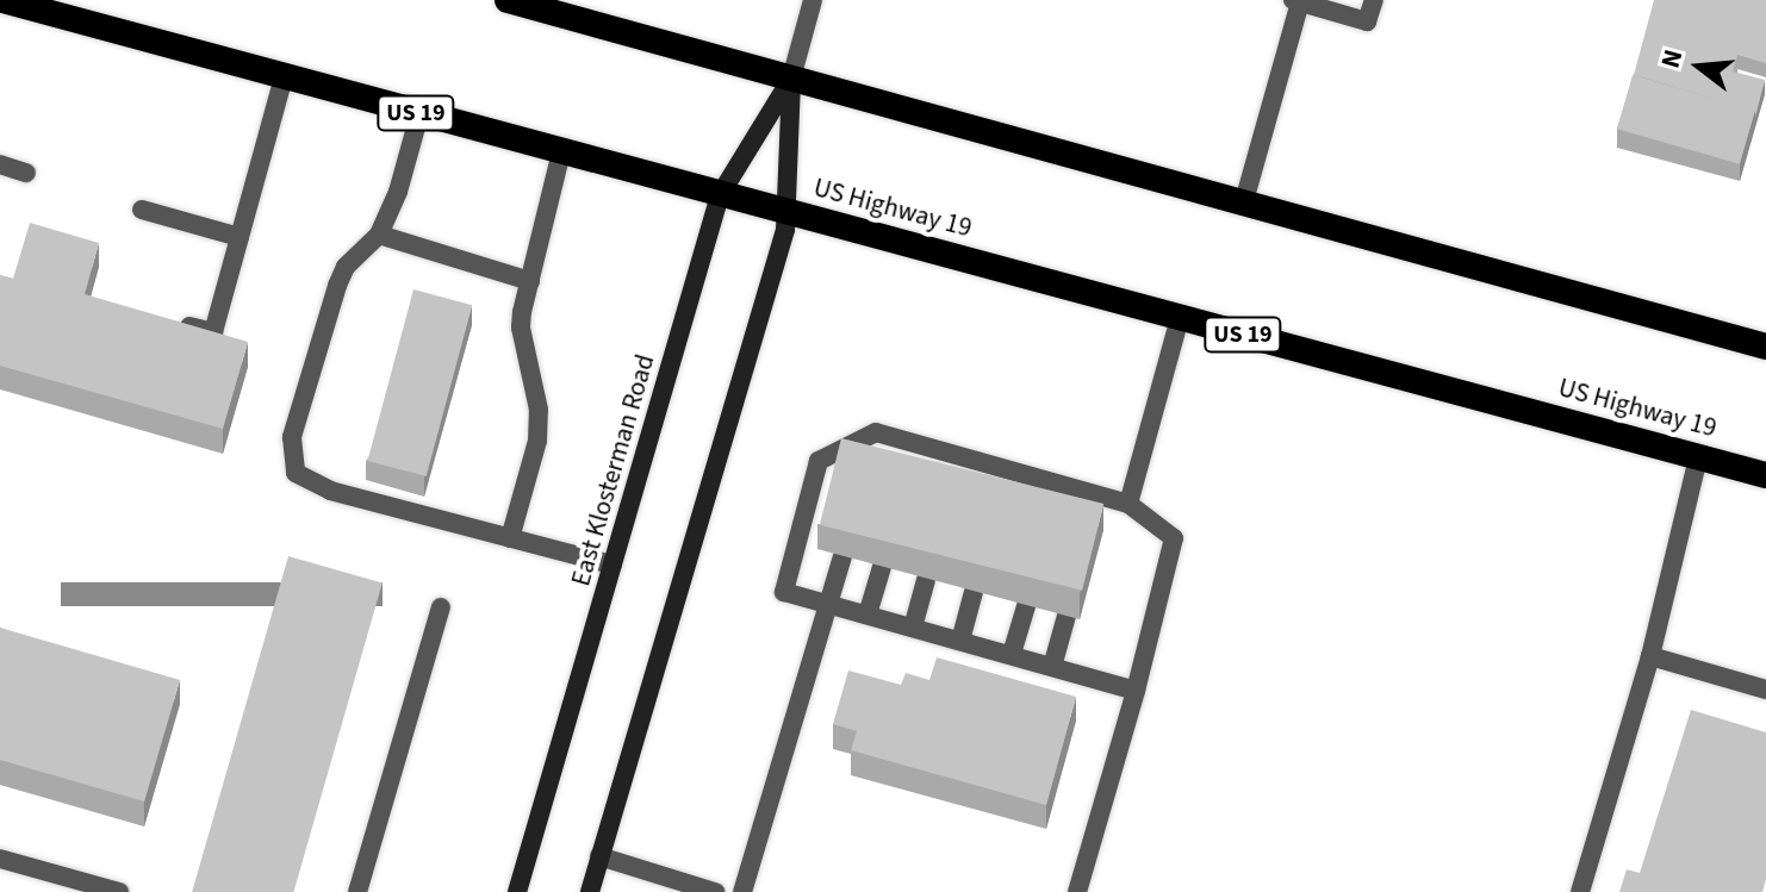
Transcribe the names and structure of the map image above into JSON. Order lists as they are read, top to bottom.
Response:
{
  "streets": {
    "highway": ["US 19", "US Highway 19"],
    "main road": ["East Klosterman Road"]
  },
  "crossings": [
    ["US Highway 19", "East Klosterman Road"]
  ],
  "north": "left"
}
